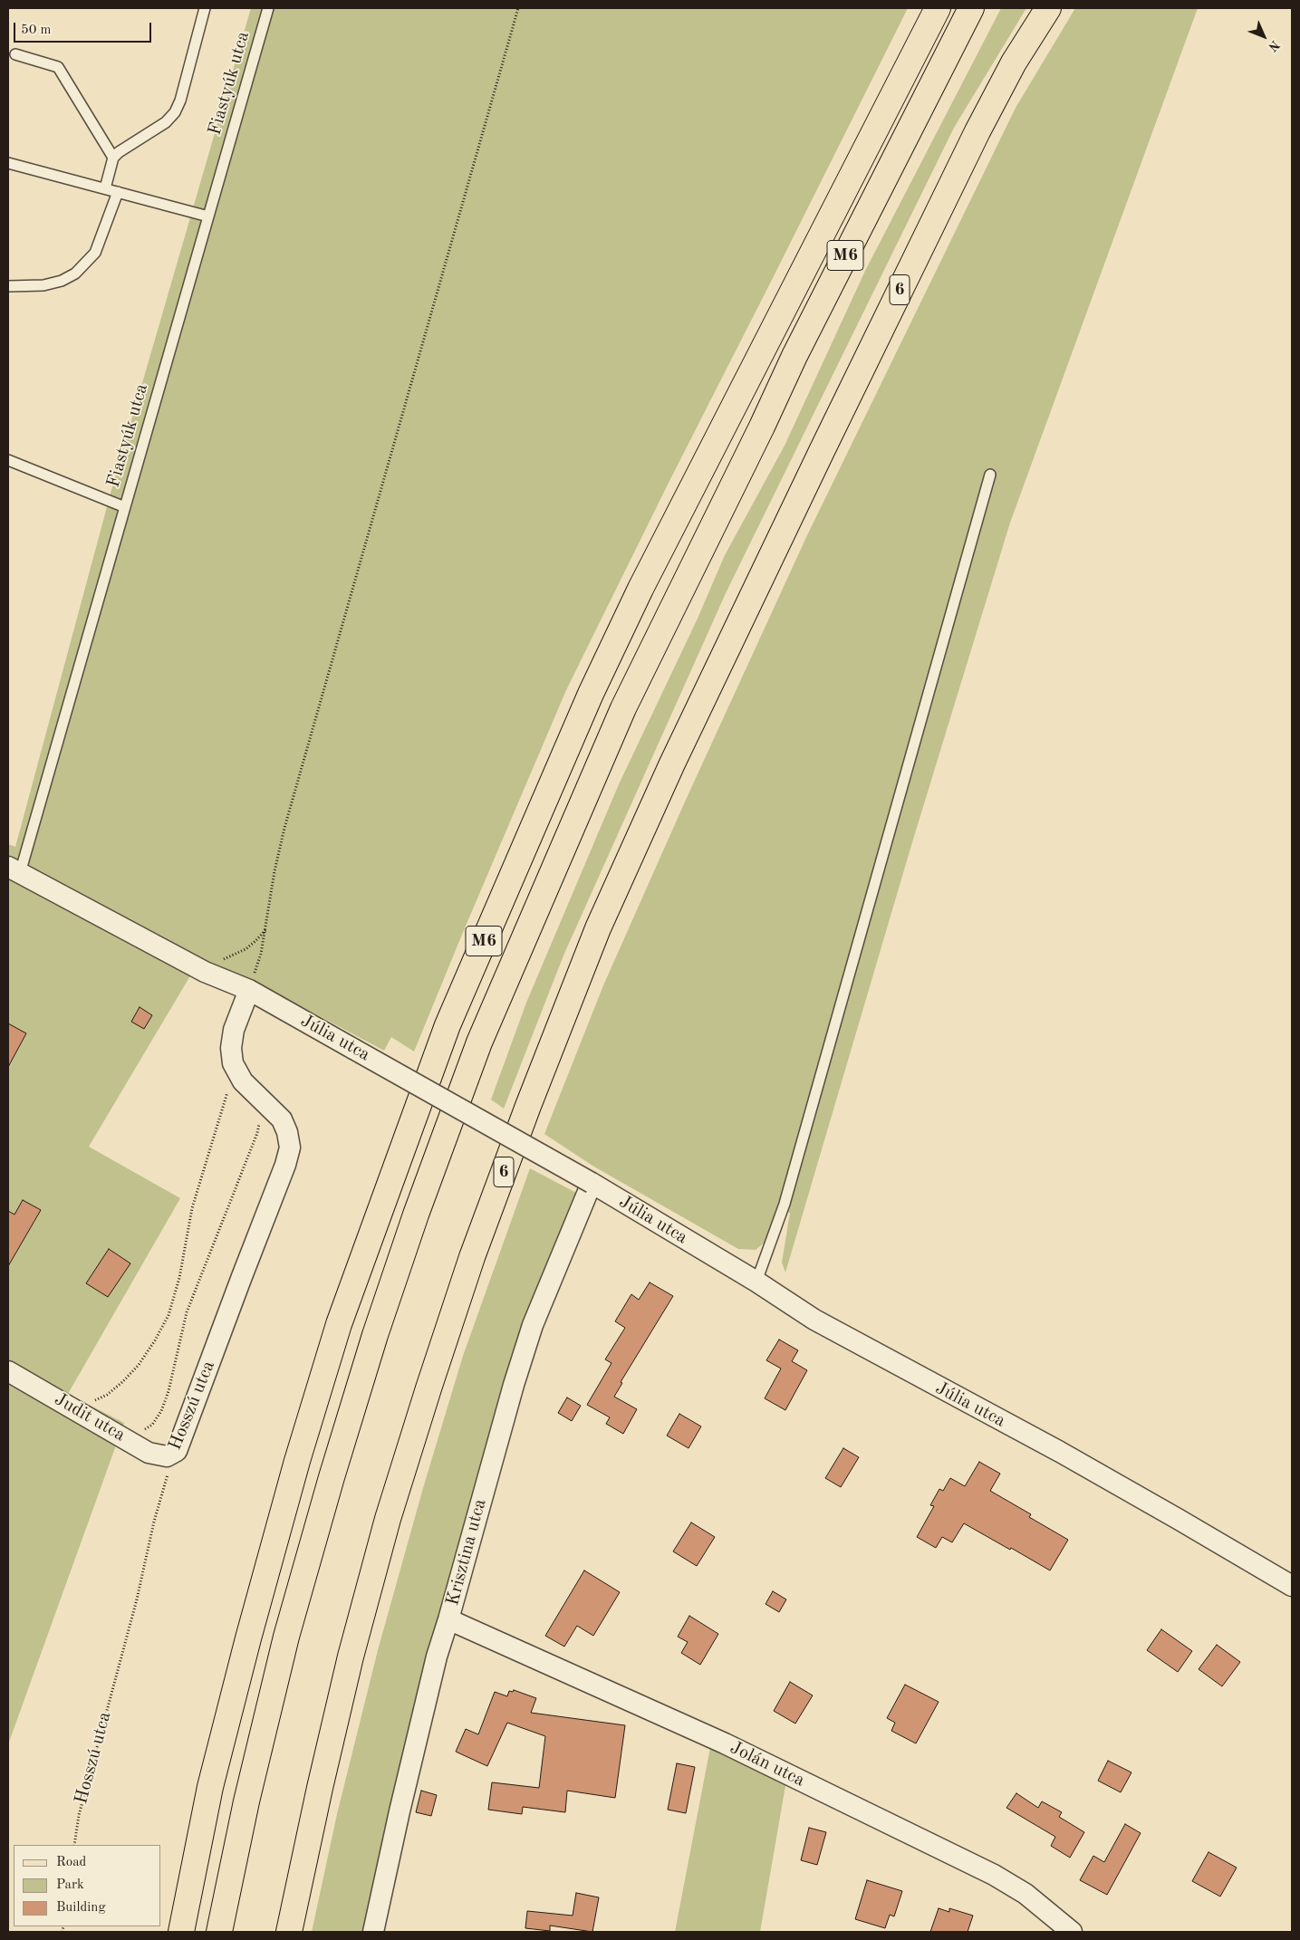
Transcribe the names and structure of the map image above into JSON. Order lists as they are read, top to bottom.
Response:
{
  "streets": {
    "main road": ["M6", "6"],
    "street": [
      "Júlia utca",
      "Hosszú utca",
      "Judit utca",
      "Krisztina utca",
      "Jolán utca"
    ],
    "lane": ["Fiastyúk utca"]
  },
  "crossings": [
    ["Fiastyúk utca", "Júlia utca"],
    ["Júlia utca", "Hosszú utca"],
    ["Júlia utca", "Krisztina utca"],
    ["Hosszú utca", "Judit utca"],
    ["Krisztina utca", "Jolán utca"]
  ],
  "legend": ["Road", "Park", "Building"],
  "scale_bar": "50 m",
  "north": "bottom right"
}
